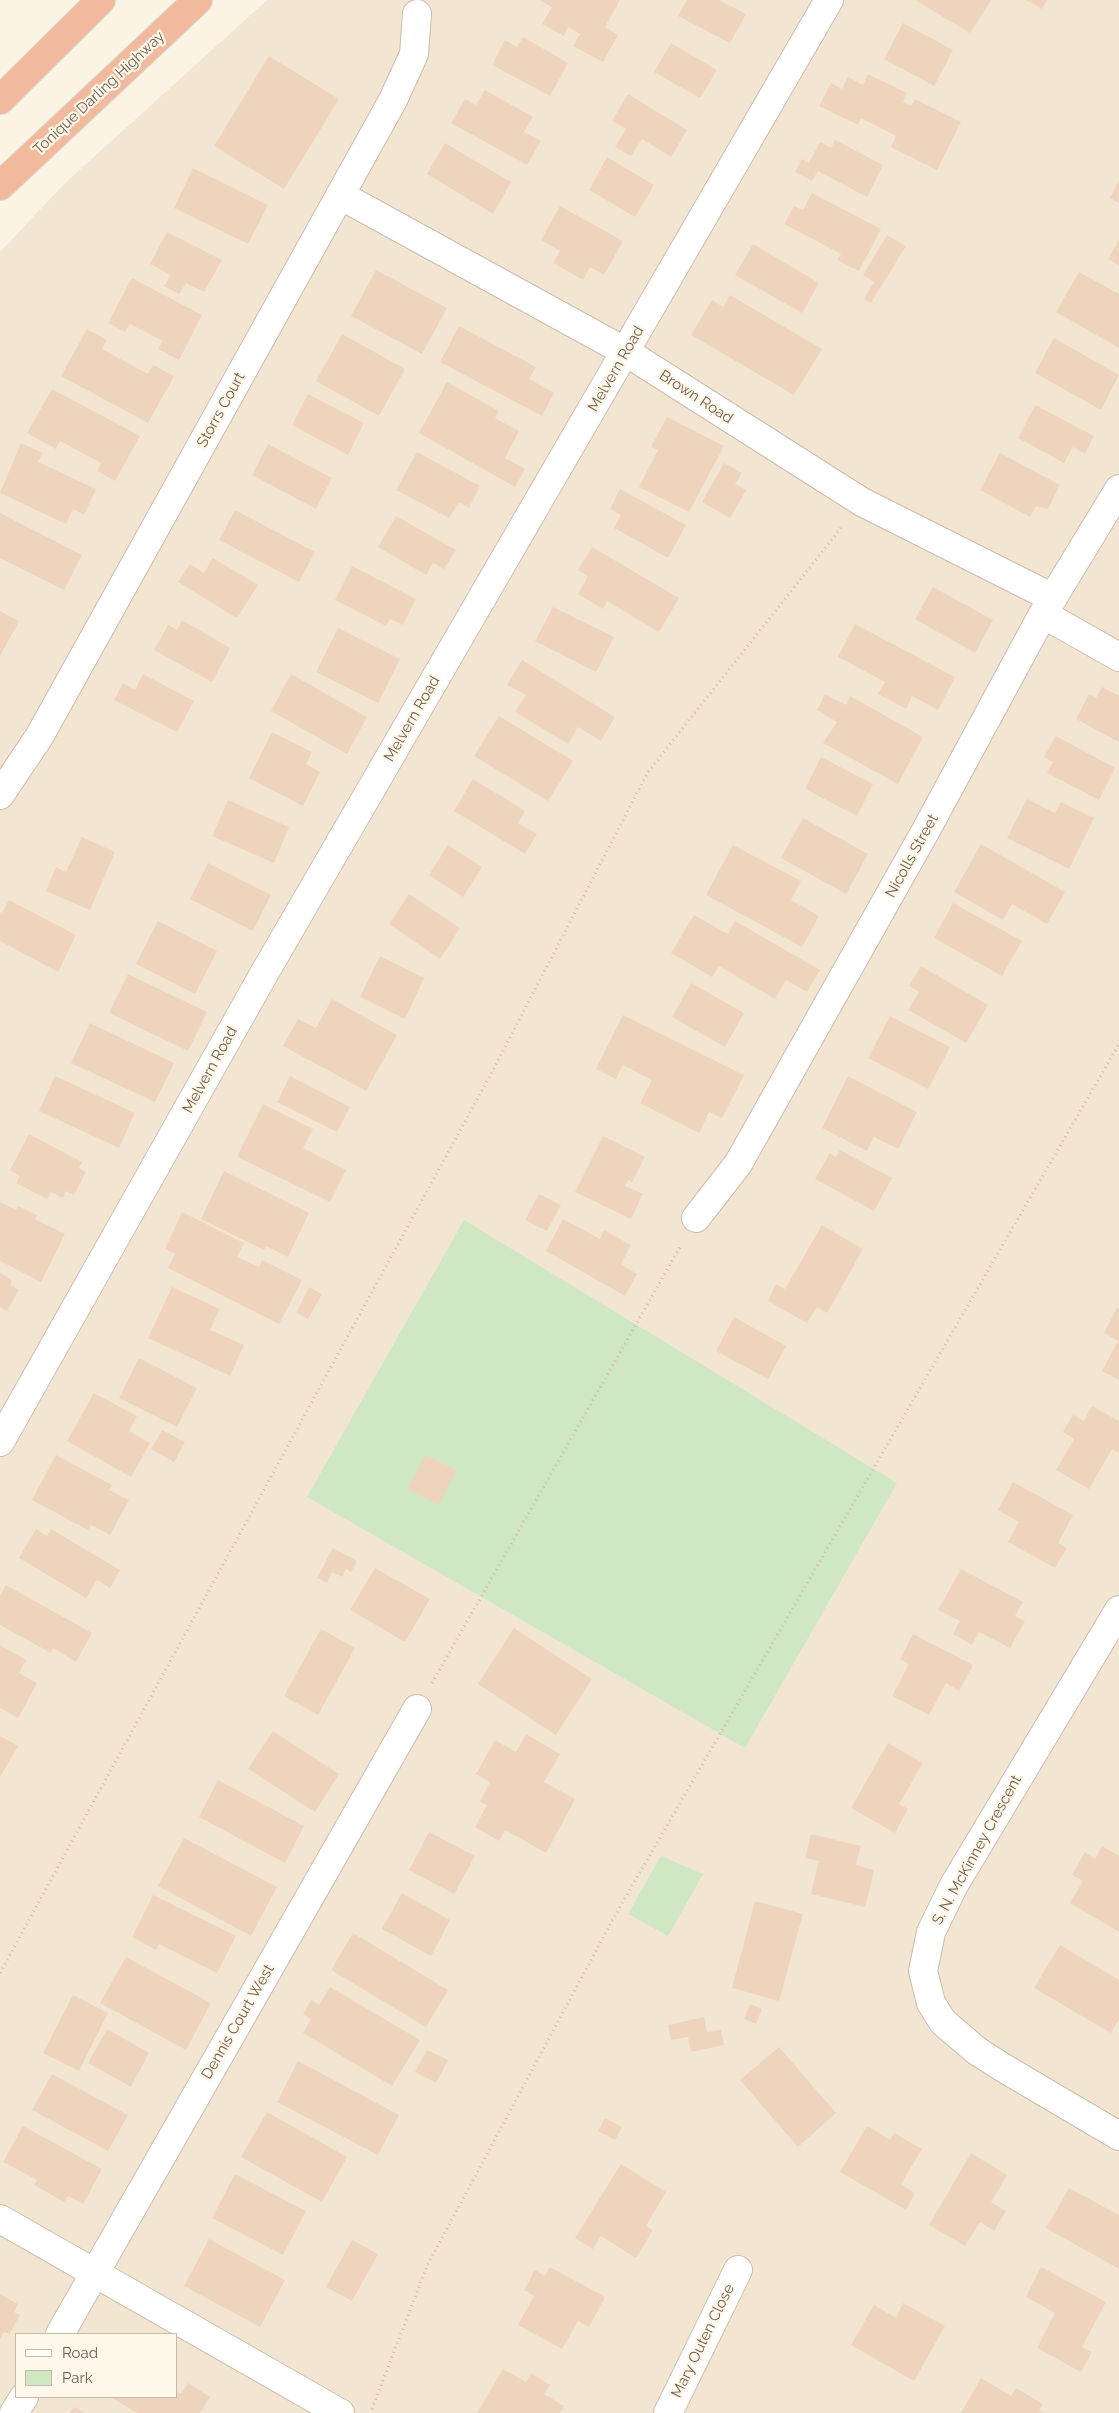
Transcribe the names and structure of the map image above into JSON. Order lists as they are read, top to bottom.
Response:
{
  "streets": {
    "highway": ["Tonique Darling Highway"],
    "street": [
      "Melvern Road",
      "Brown Road",
      "Storrs Court",
      "Nicolls Street",
      "S. N. McKinney Crescent",
      "Dennis Court West",
      "Mary Outen Close"
    ]
  },
  "crossings": [
    ["Melvern Road", "Brown Road"],
    ["Brown Road", "Storrs Court"],
    ["Brown Road", "Nicolls Street"]
  ],
  "legend": ["Road", "Park"]
}
